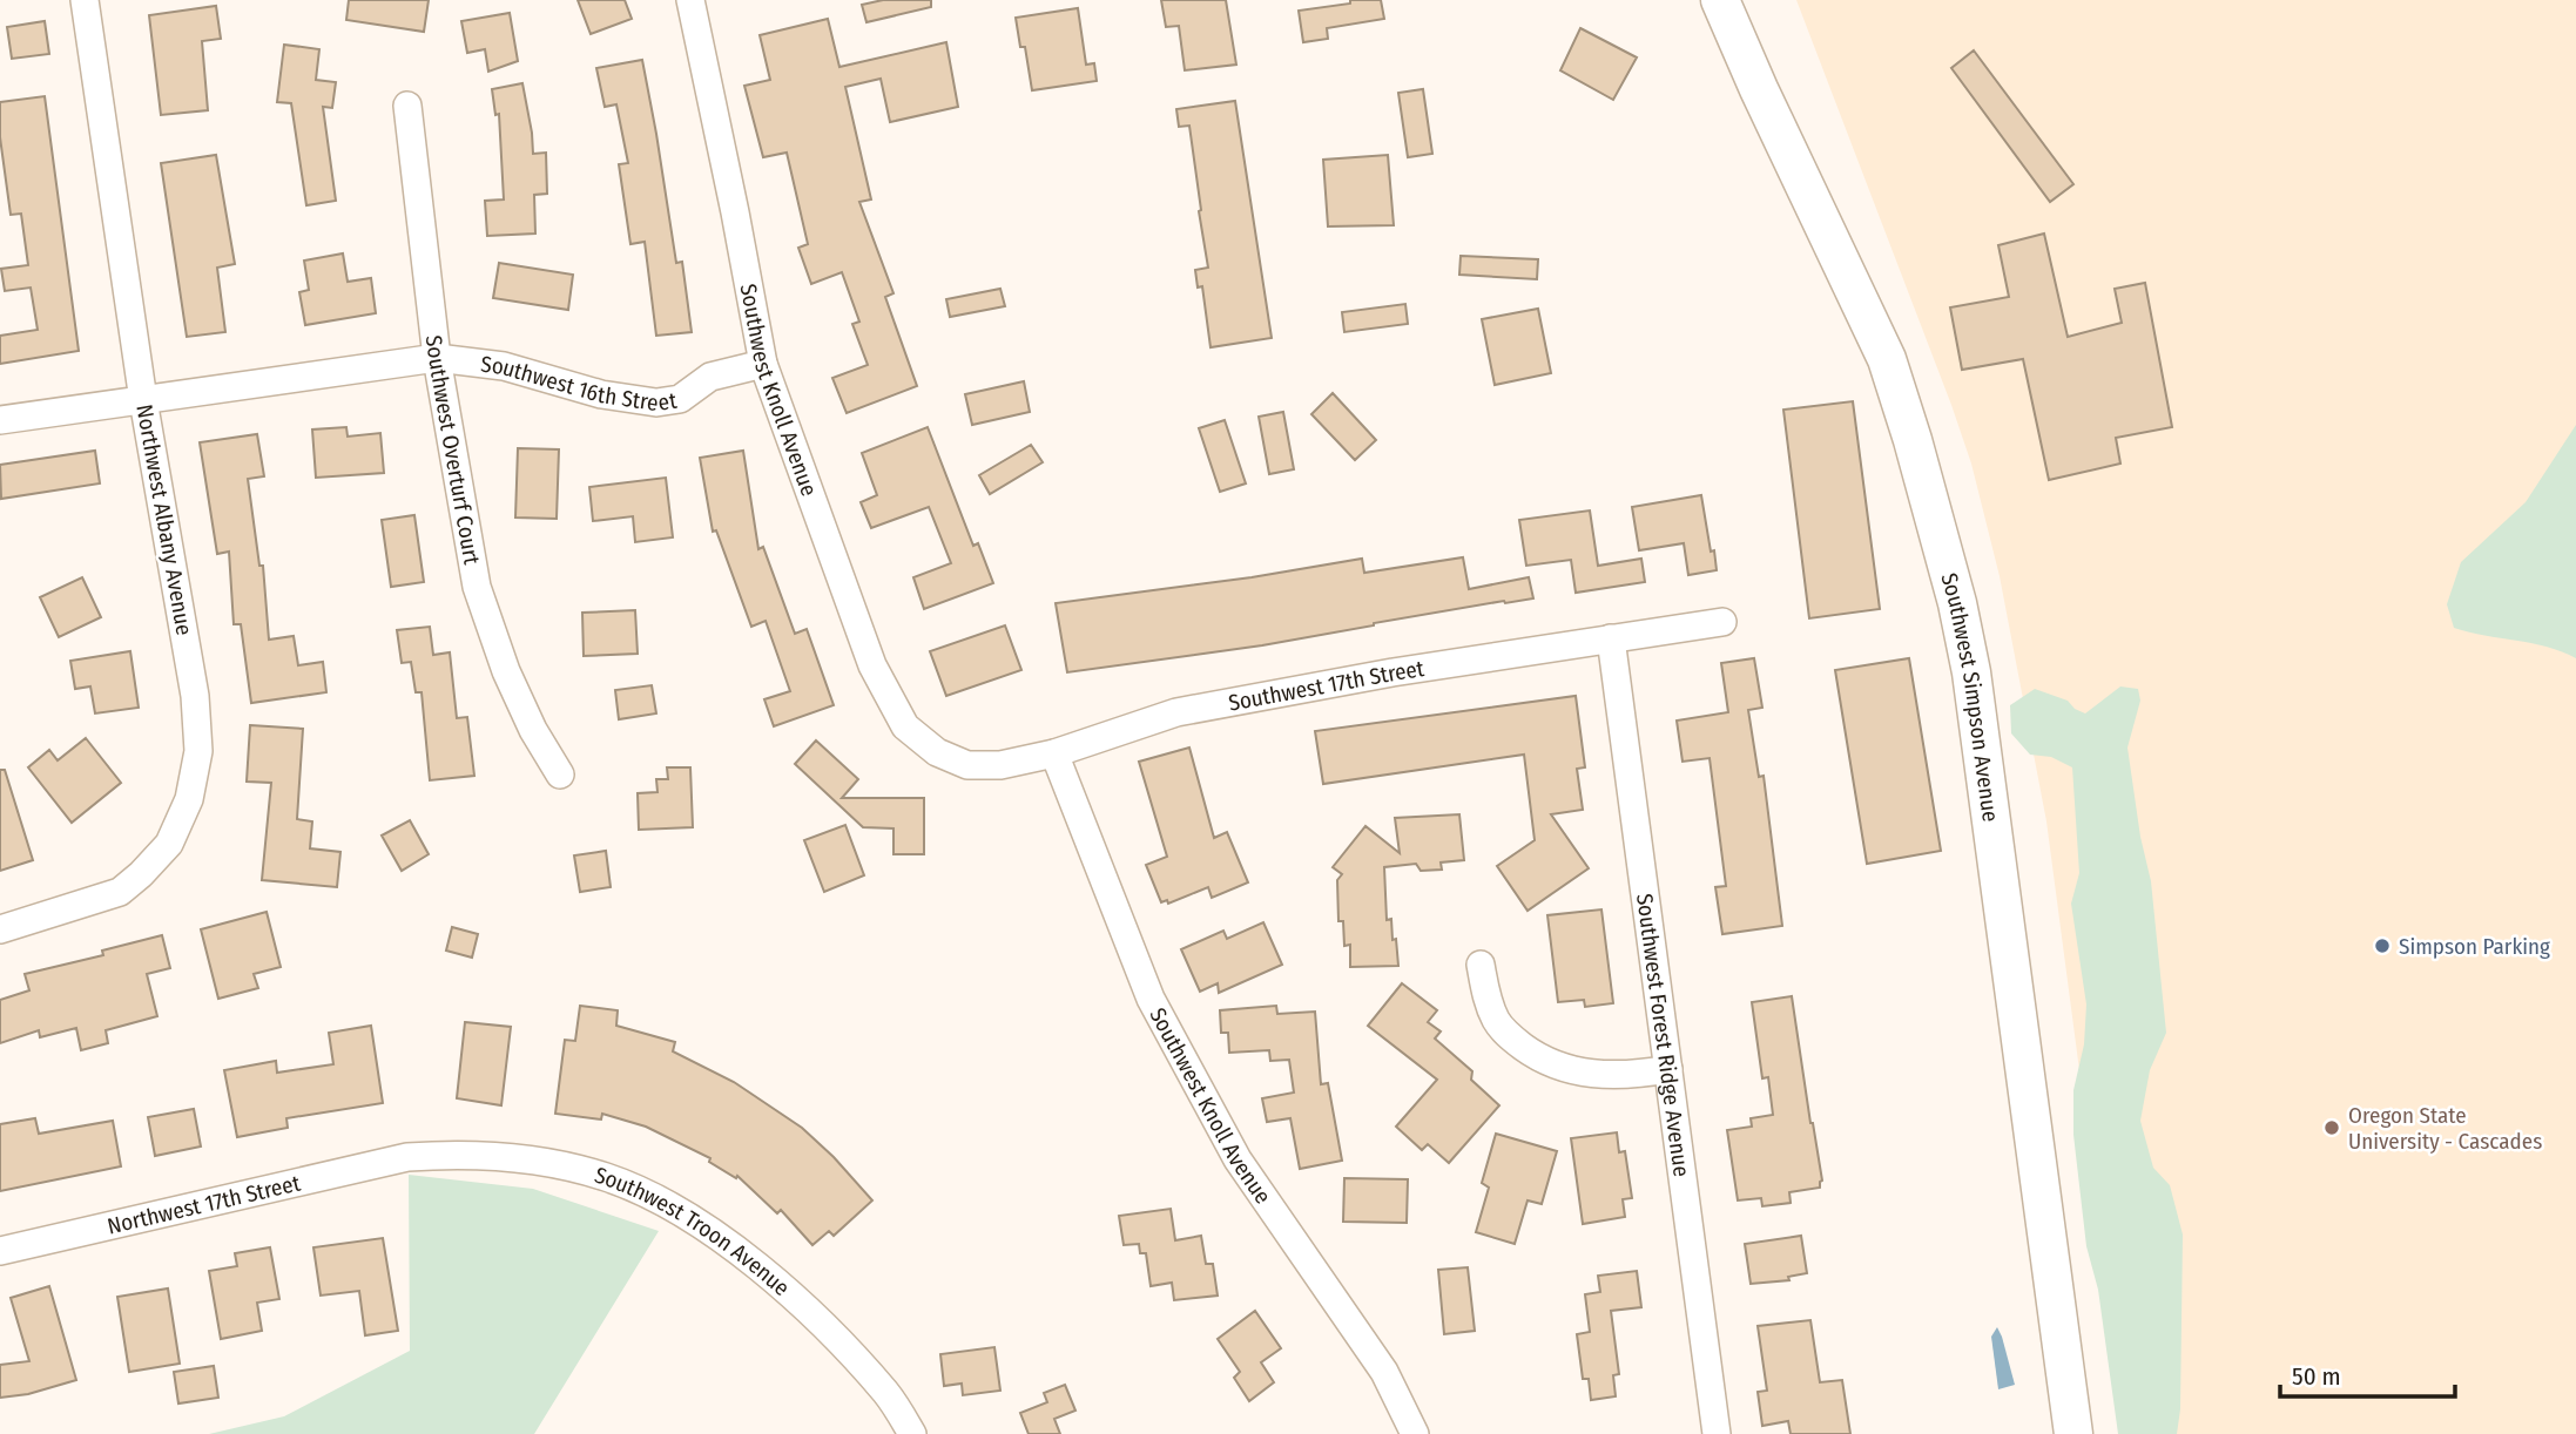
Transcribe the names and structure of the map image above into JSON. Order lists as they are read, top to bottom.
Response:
{
  "streets": {
    "street": [
      "Southwest 16th Street",
      "Southwest Knoll Avenue",
      "Southwest Overturf Court",
      "Northwest Albany Avenue",
      "Southwest 17th Street",
      "Southwest Simpson Avenue",
      "Southwest Forest Ridge Avenue",
      "Northwest 17th Street",
      "Southwest Troon Avenue"
    ]
  },
  "crossings": [
    ["Southwest 16th Street", "Southwest Knoll Avenue"],
    ["Southwest 16th Street", "Southwest Overturf Court"],
    ["Southwest 16th Street", "Northwest Albany Avenue"],
    ["Southwest Knoll Avenue", "Southwest 17th Street"],
    ["Southwest 17th Street", "Southwest Forest Ridge Avenue"],
    ["Northwest 17th Street", "Southwest Troon Avenue"]
  ],
  "places": ["Simpson Parking", "Oregon State University - Cascades"],
  "scale_bar": "50 m"
}
